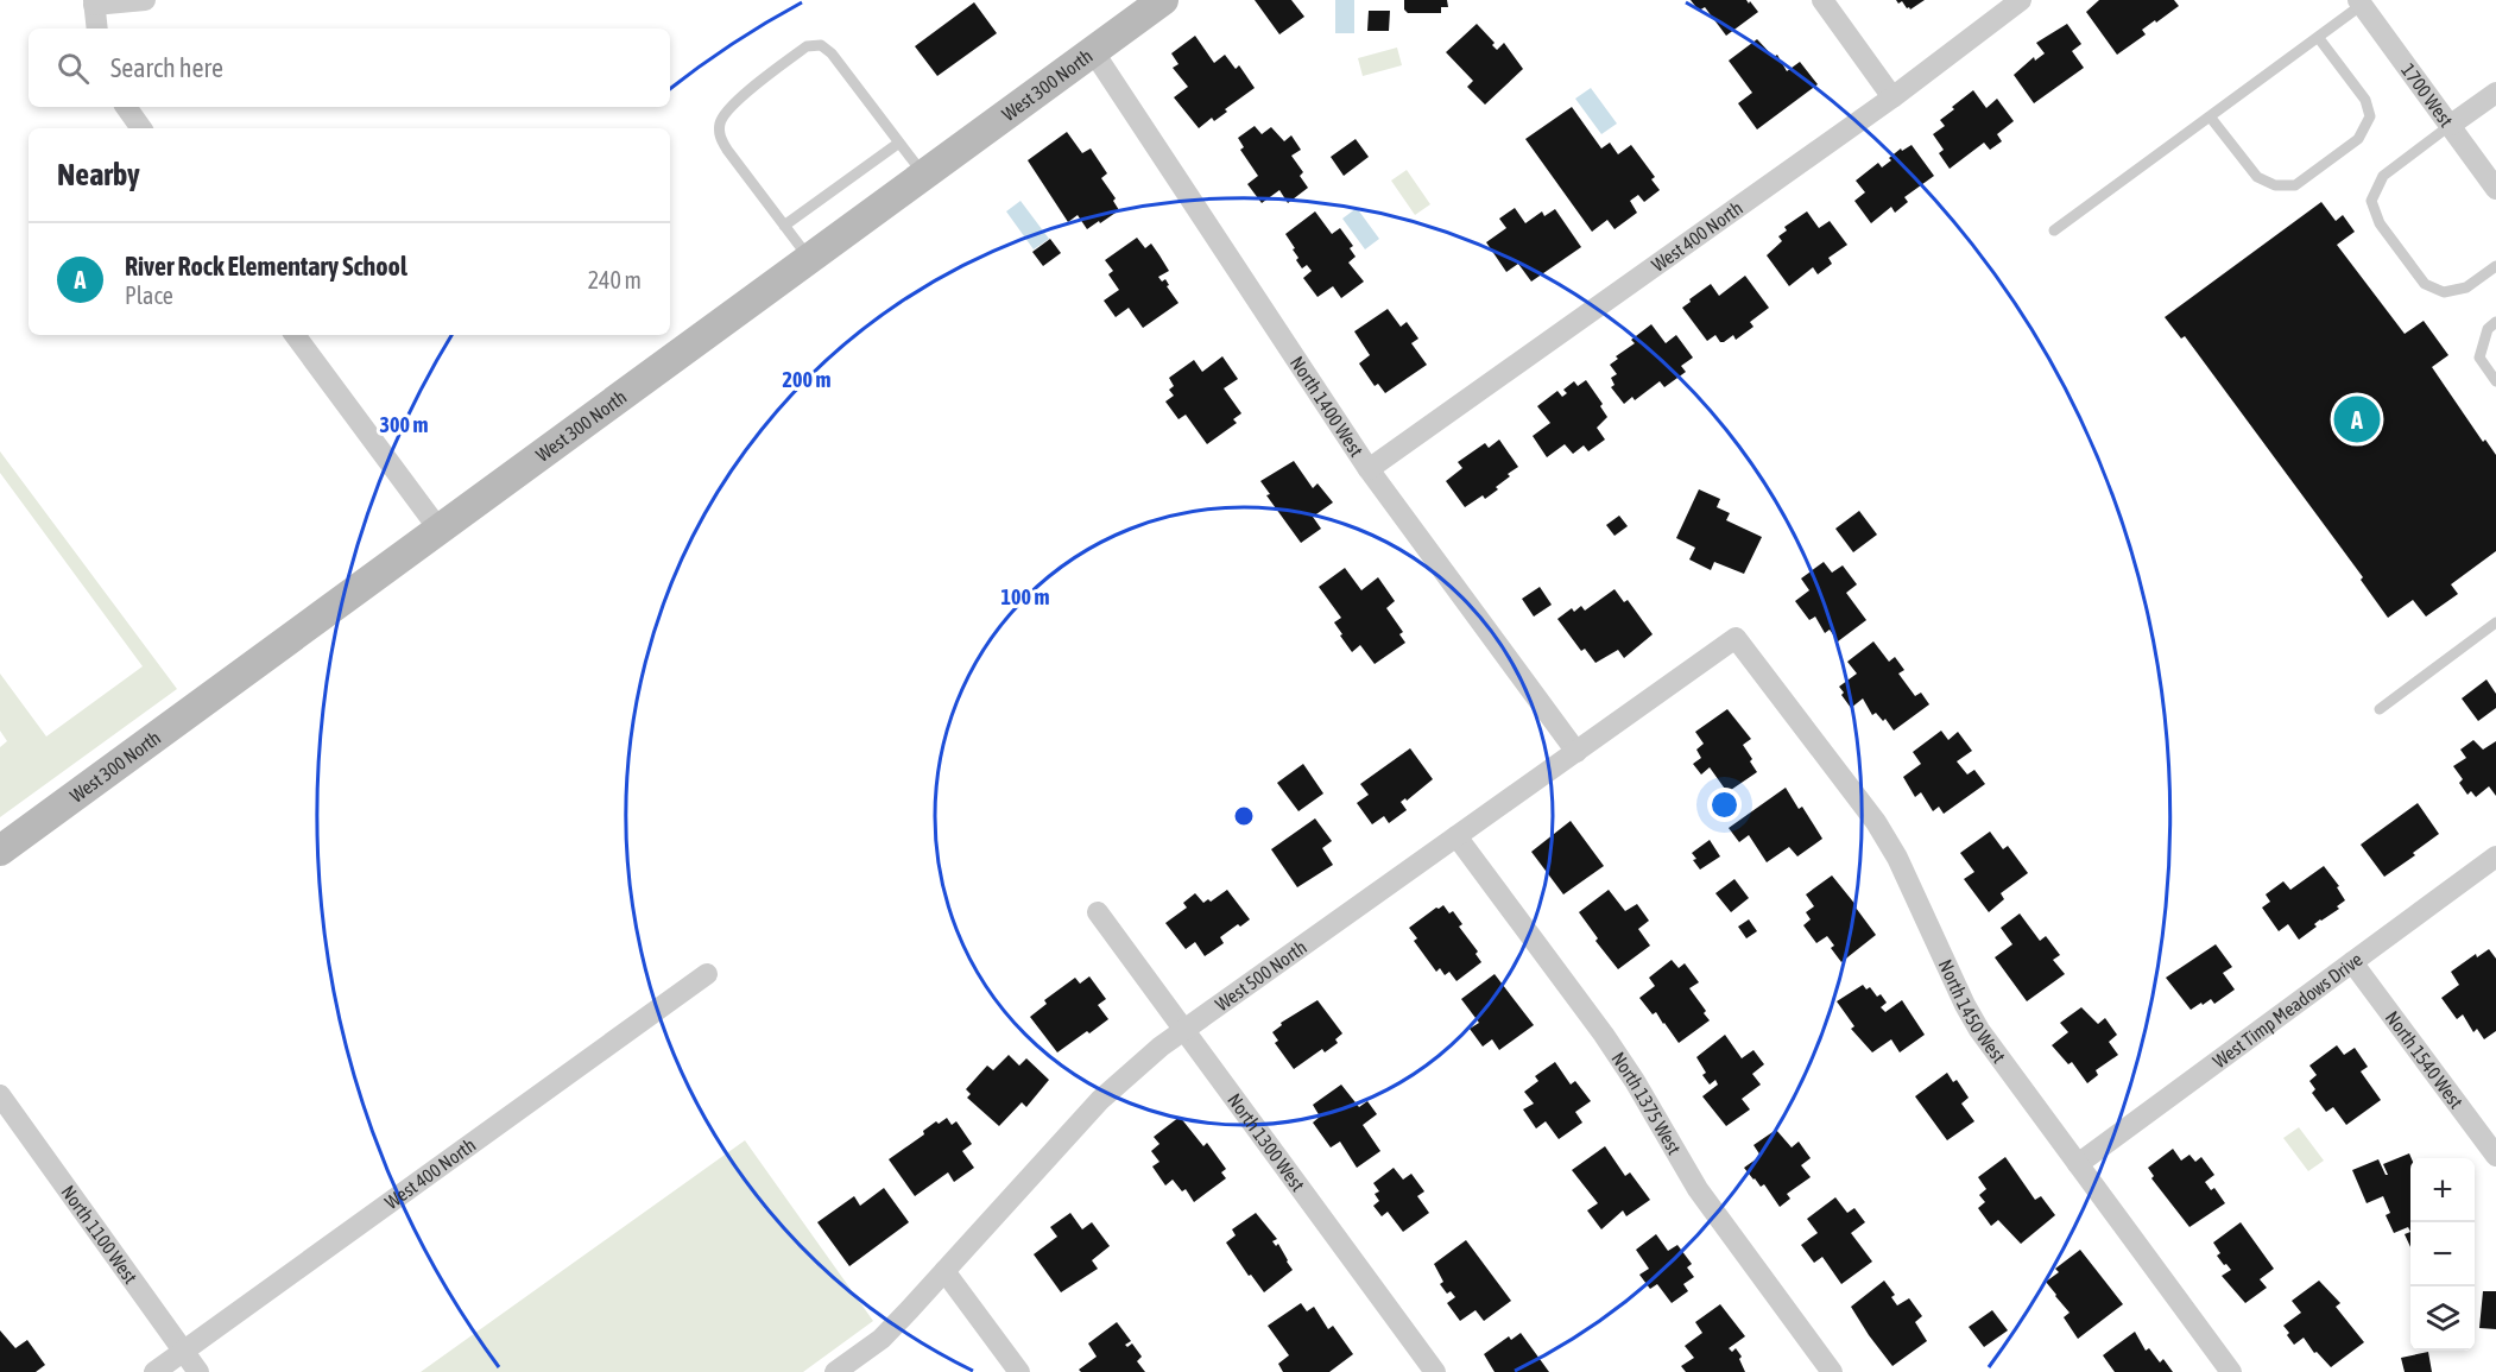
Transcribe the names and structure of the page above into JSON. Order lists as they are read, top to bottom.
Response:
{
  "streets": {
    "street": [
      "West 300 North",
      "1700 West",
      "West 400 North",
      "North 1400 West",
      "West 500 North",
      "North 1450 West",
      "West Timp Meadows Drive",
      "North 1540 West",
      "North 1375 West",
      "North 1300 West",
      "North 1100 West"
    ]
  },
  "crossings": [
    ["West 300 North", "North 1400 West"],
    ["West 400 North", "North 1400 West"],
    ["West 400 North", "North 1100 West"],
    ["North 1400 West", "West 500 North"],
    ["West 500 North", "North 1450 West"],
    ["West 500 North", "North 1375 West"],
    ["West 500 North", "North 1300 West"],
    ["North 1450 West", "West Timp Meadows Drive"],
    ["West Timp Meadows Drive", "North 1540 West"]
  ],
  "page": {
    "search": "Search here",
    "heading": "Nearby",
    "list": [
      {
        "mark": "A",
        "name": "River Rock Elementary School",
        "note": "Place",
        "value": "240 m"
      }
    ],
    "pins": "A",
    "map_buttons": ["+", "−"]
  },
  "rings": ["200 m", "300 m", "100 m"]
}
